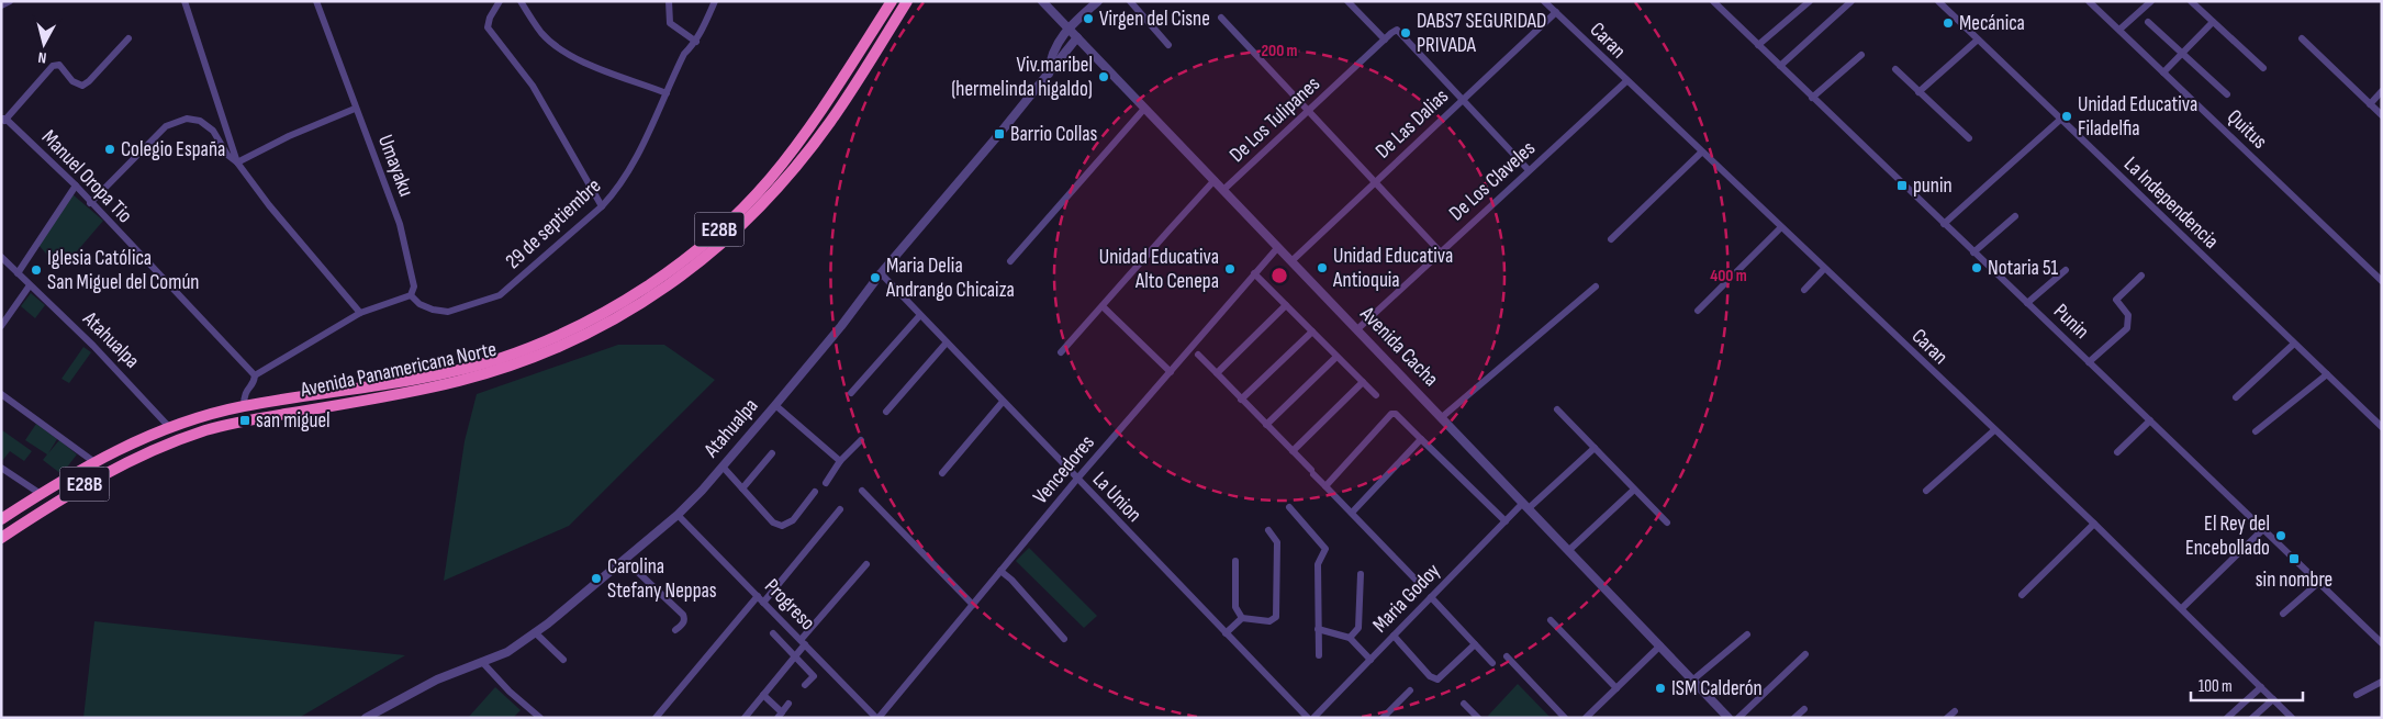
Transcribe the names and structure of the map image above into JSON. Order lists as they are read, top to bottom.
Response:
{
  "streets": {
    "highway": ["E28B", "Avenida Panamericana Norte"],
    "street": [
      "Caran",
      "De Los Tulipanes",
      "De Las Dalias",
      "Quitus",
      "Umayaku",
      "Manuel Oropa Tio",
      "De Los Claveles",
      "La Independencia",
      "29 de septiembre",
      "Punin",
      "Atahualpa",
      "Avenida Cacha",
      "Vencedores",
      "La Union",
      "Maria Godoy",
      "Progreso"
    ]
  },
  "crossings": [
    ["Caran", "De Las Dalias"],
    ["Caran", "De Los Claveles"],
    ["De Los Tulipanes", "De Las Dalias"],
    ["De Los Tulipanes", "Avenida Cacha"],
    ["De Las Dalias", "Avenida Cacha"],
    ["Umayaku", "29 de septiembre"],
    ["De Los Claveles", "Avenida Cacha"],
    ["Atahualpa", "Avenida Cacha"],
    ["Atahualpa", "Avenida Panamericana Norte"],
    ["Atahualpa", "La Union"],
    ["Atahualpa", "Progreso"],
    ["Avenida Cacha", "Vencedores"],
    ["Avenida Cacha", "Maria Godoy"],
    ["Vencedores", "La Union"],
    ["Vencedores", "Progreso"]
  ],
  "places": {
    "other": [
      "Virgen del Cisne",
      "Mecánica",
      "DABS7 SEGURIDAD PRIVADA",
      "Viv.maribel (hermelinda higaldo)",
      "Unidad Educativa Filadelfia",
      "Colegio España",
      "Unidad Educativa Antioquia",
      "Notaria 51",
      "Unidad Educativa Alto Cenepa",
      "Iglesia Católica San Miguel del Común",
      "Maria Delia Andrango Chicaiza",
      "El Rey del Encebollado",
      "Carolina Stefany Neppas",
      "ISM Calderón"
    ],
    "transit": [
      "Barrio Collas",
      "punin",
      "san miguel",
      "sin nombre"
    ]
  },
  "scale_bar": "100 m",
  "north": "bottom",
  "rings": ["200 m", "400 m"]
}
